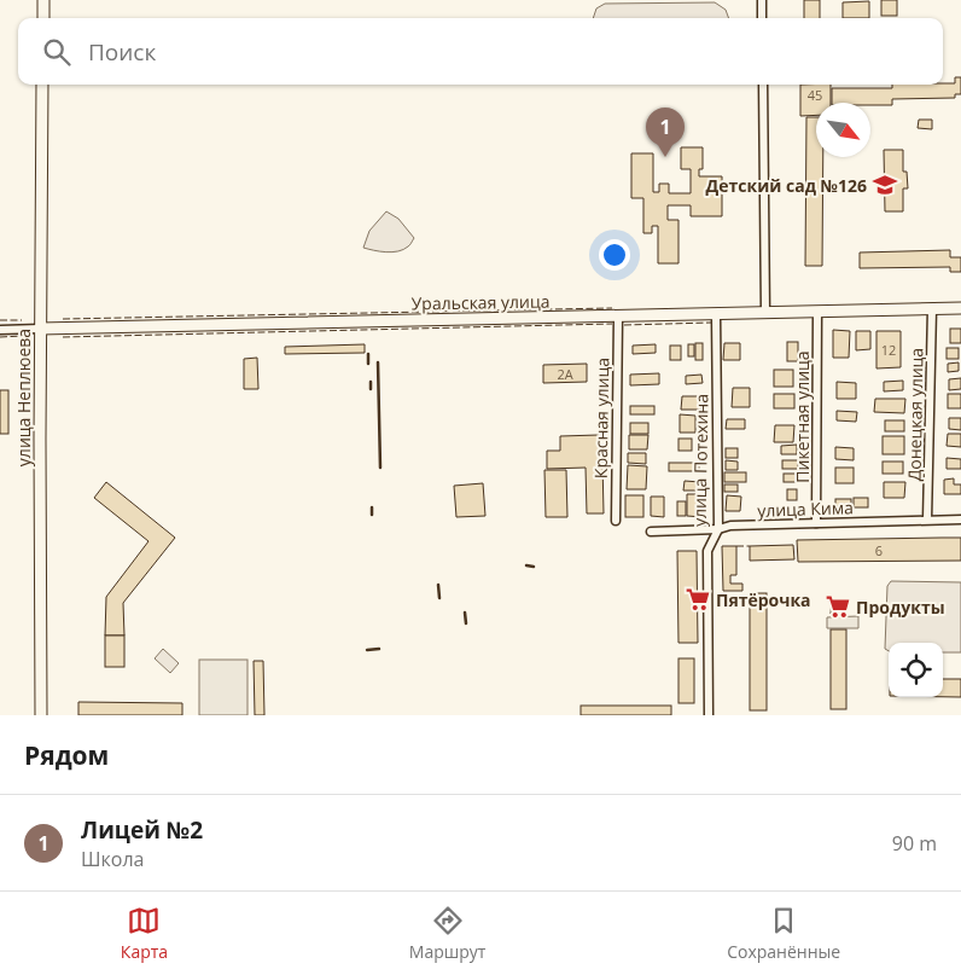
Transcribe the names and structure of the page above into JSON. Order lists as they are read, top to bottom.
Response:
{
  "streets": {
    "street": [
      "Уральская улица",
      "улица Неплюева",
      "Донецкая улица",
      "Пикетная улица",
      "Красная улица",
      "улица Потехина",
      "улица Кима"
    ]
  },
  "crossings": [
    ["Уральская улица", "улица Неплюева"],
    ["Уральская улица", "Донецкая улица"],
    ["Уральская улица", "Пикетная улица"],
    ["Уральская улица", "Красная улица"],
    ["Уральская улица", "улица Потехина"],
    ["Донецкая улица", "улица Кима"],
    ["Пикетная улица", "улица Кима"],
    ["улица Потехина", "улица Кима"]
  ],
  "places": {
    "school or university": ["Детский сад №126"],
    "supermarket": ["Пятёрочка", "Продукты"]
  },
  "house_numbers": [
    "45",
    "12",
    "2А",
    "6"
  ],
  "north": "bottom right",
  "page": {
    "search": "Поиск",
    "pins": "1",
    "heading": "Рядом",
    "list": [
      {
        "mark": "1",
        "name": "Лицей №2",
        "note": "Школа",
        "value": "90 m"
      }
    ],
    "nav": ["Карта", "Маршрут", "Сохранённые"]
  }
}
